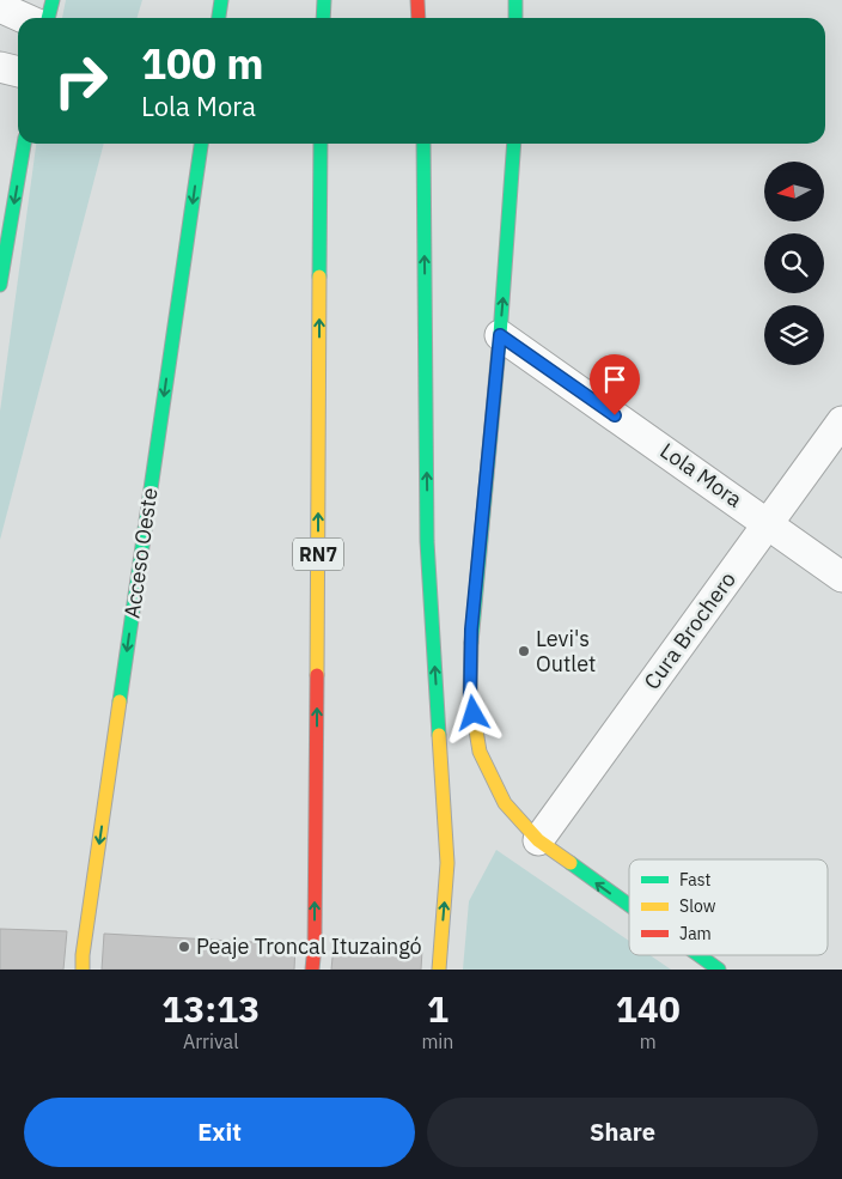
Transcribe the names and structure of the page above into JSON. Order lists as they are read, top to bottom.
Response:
{
  "streets": {
    "main road": ["Acceso Oeste", "RN7"],
    "street": ["Lola Mora", "Cura Brochero"]
  },
  "crossings": [
    ["Lola Mora", "Cura Brochero"]
  ],
  "one_way": ["Acceso Oeste"],
  "places": ["Levi's Outlet", "Peaje Troncal Ituzaingó"],
  "legend": ["Fast", "Slow", "Jam"],
  "north": "left",
  "page": {
    "turn": ["100 m", "Lola Mora"],
    "eta": [
      "13:13",
      "Arrival",
      "1",
      "min",
      "140",
      "m"
    ],
    "buttons": ["Exit", "Share"]
  }
}
